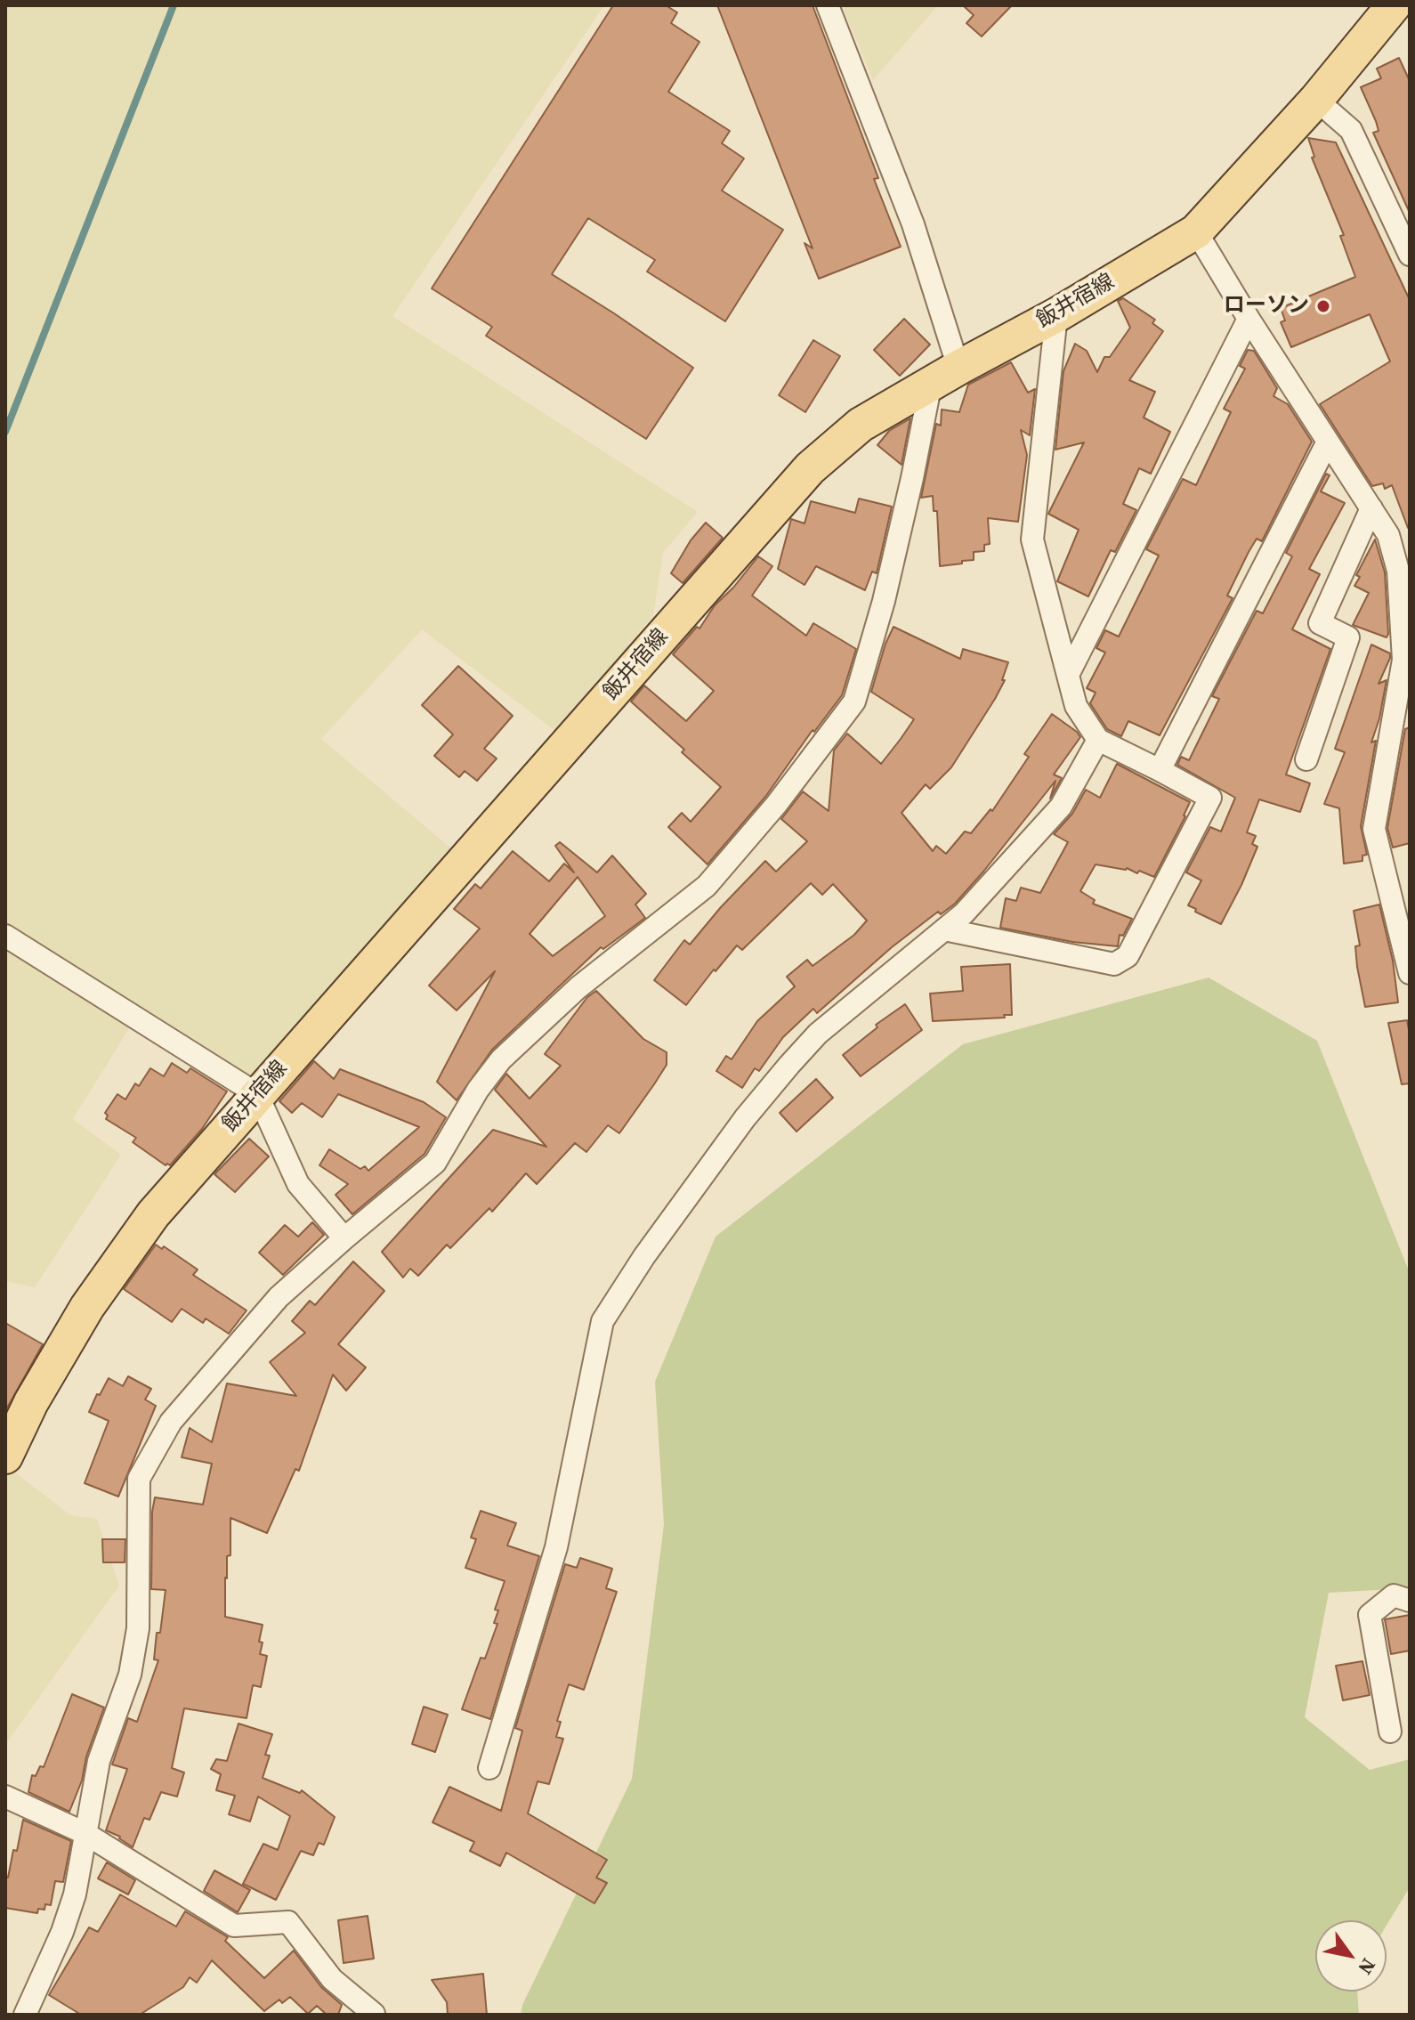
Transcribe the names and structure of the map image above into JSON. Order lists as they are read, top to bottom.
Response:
{
  "streets": {
    "main road": ["飯井宿線"]
  },
  "places": ["ローソン"],
  "north": "bottom right"
}
